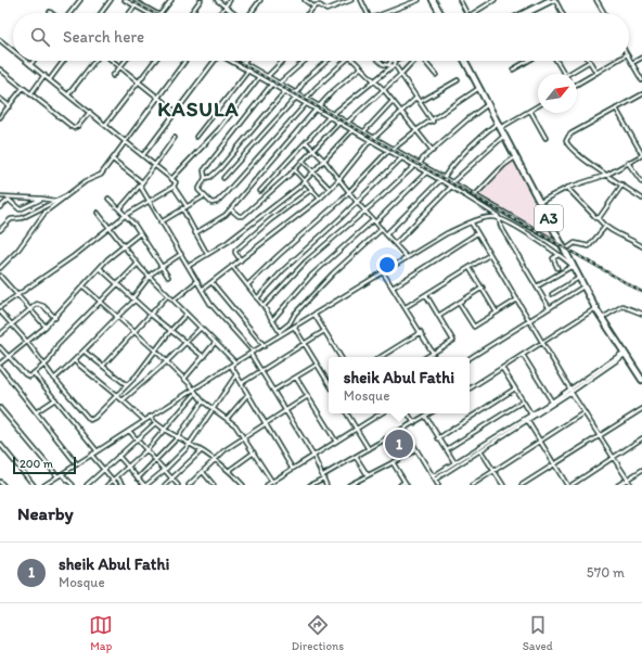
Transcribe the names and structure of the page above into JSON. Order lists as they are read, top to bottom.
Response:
{
  "streets": {
    "highway": ["A3"]
  },
  "districts": ["KASULA"],
  "scale_bar": "200 m",
  "north": "top right",
  "page": {
    "search": "Search here",
    "popup": ["sheik Abul Fathi", "Mosque"],
    "pins": "1",
    "scale": "200 m",
    "heading": "Nearby",
    "list": [
      {
        "mark": "1",
        "name": "sheik Abul Fathi",
        "note": "Mosque",
        "value": "570 m"
      }
    ],
    "nav": ["Map", "Directions", "Saved"]
  }
}
